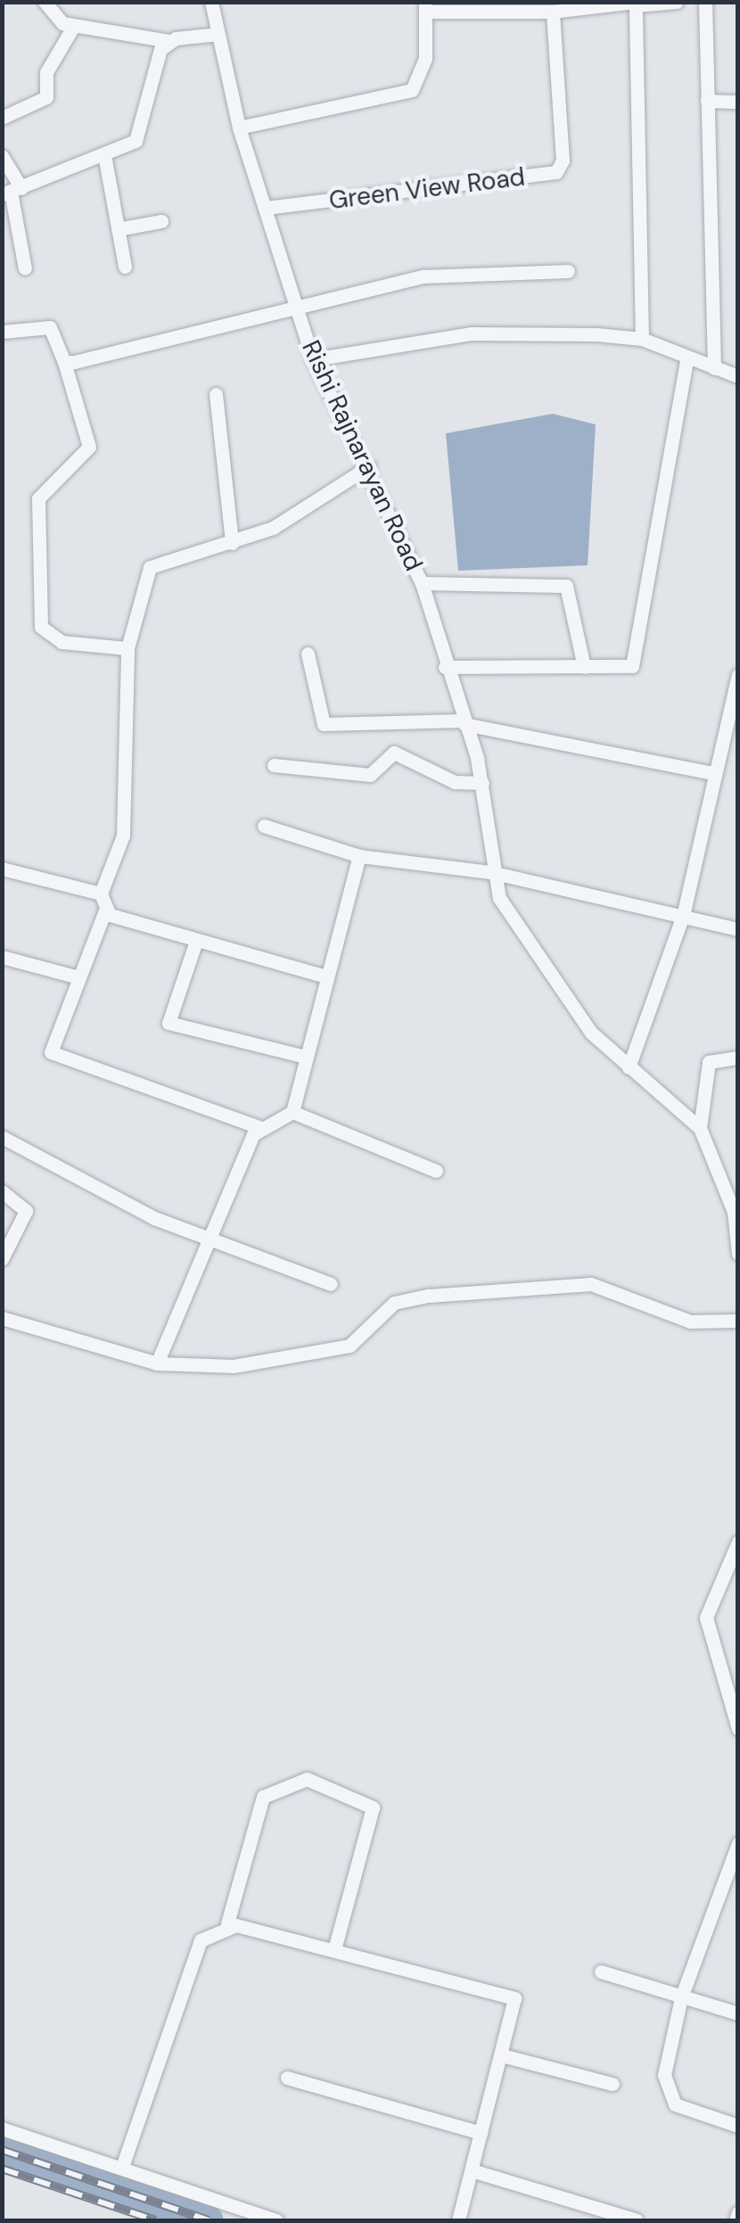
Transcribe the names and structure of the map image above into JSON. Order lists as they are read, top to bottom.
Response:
{
  "streets": {
    "street": ["Green View Road", "Rishi Rajnarayan Road"]
  },
  "crossings": [
    ["Green View Road", "Rishi Rajnarayan Road"]
  ]
}
